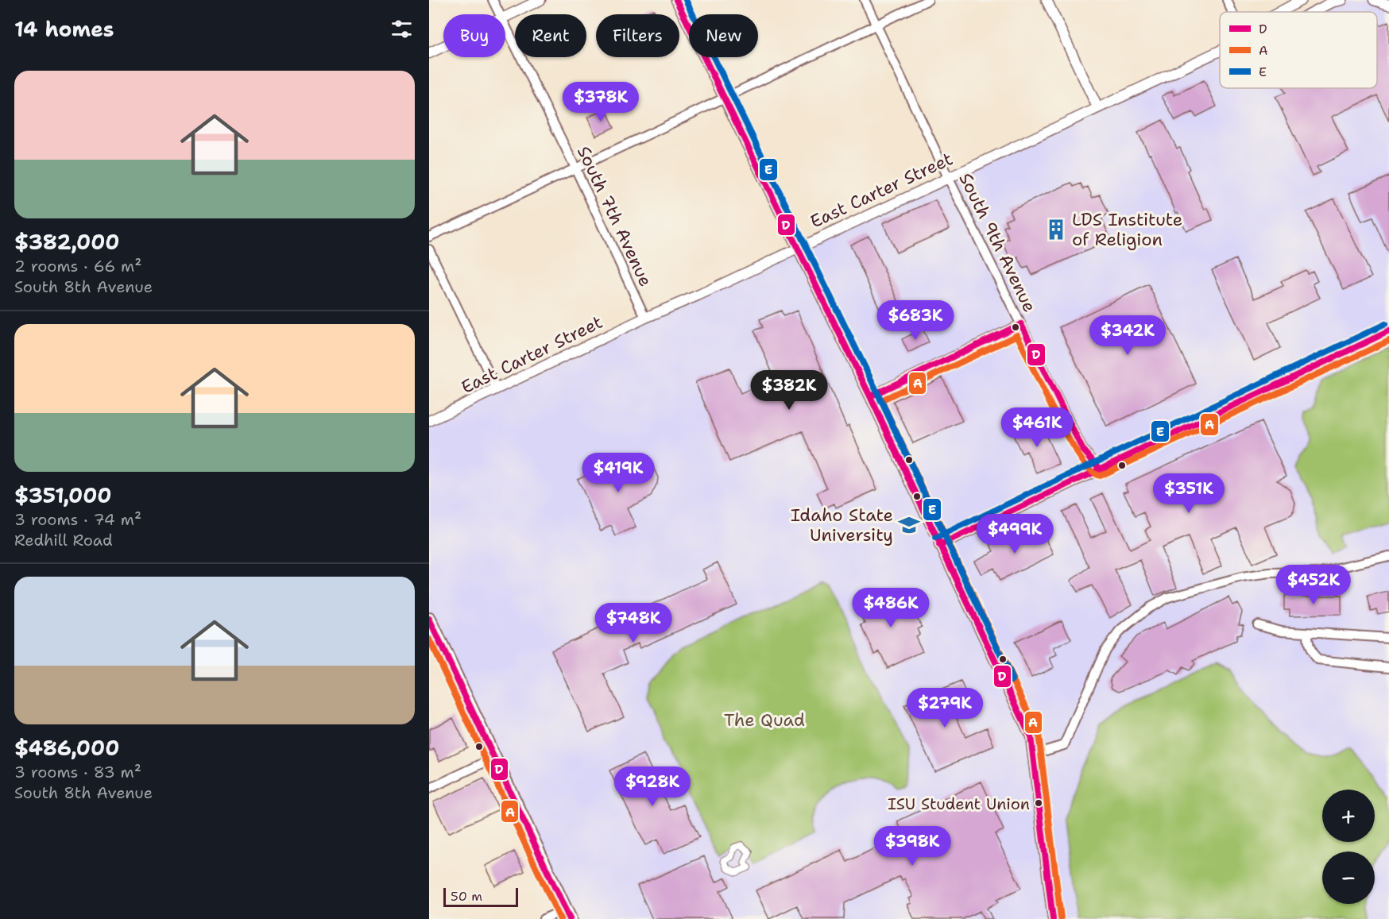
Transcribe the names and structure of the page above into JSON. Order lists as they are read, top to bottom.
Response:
{
  "streets": {
    "street": ["East Carter Street", "South 7th Avenue", "South 9th Avenue"]
  },
  "crossings": [
    ["East Carter Street", "South 7th Avenue"],
    ["East Carter Street", "South 9th Avenue"]
  ],
  "parks": ["The Quad"],
  "places": {
    "building": ["LDS Institute of Religion"],
    "school or university": ["Idaho State University"],
    "other": ["ISU Student Union"]
  },
  "lines": ["transit line D", "transit line E", "transit line A"],
  "legend": ["D", "A", "E"],
  "scale_bar": "50 m",
  "page": {
    "heading": "14 homes",
    "chip": [
      "Buy",
      "Rent",
      "Filters",
      "New"
    ],
    "list": [
      {
        "name": "$382,000",
        "note": "2 rooms · 66 m² · South 8th Avenue"
      },
      {
        "name": "$351,000",
        "note": "3 rooms · 74 m² · Redhill Road"
      },
      {
        "name": "$486,000",
        "note": "3 rooms · 83 m² · South 8th Avenue"
      }
    ],
    "price": [
      "$378K",
      "$683K",
      "$342K",
      "$382K",
      "$461K",
      "$419K",
      "$351K",
      "$499K",
      "$452K",
      "$486K",
      "$748K",
      "$279K",
      "$928K",
      "$398K"
    ],
    "map_buttons": ["+", "−"],
    "scale": "50 m"
  }
}
